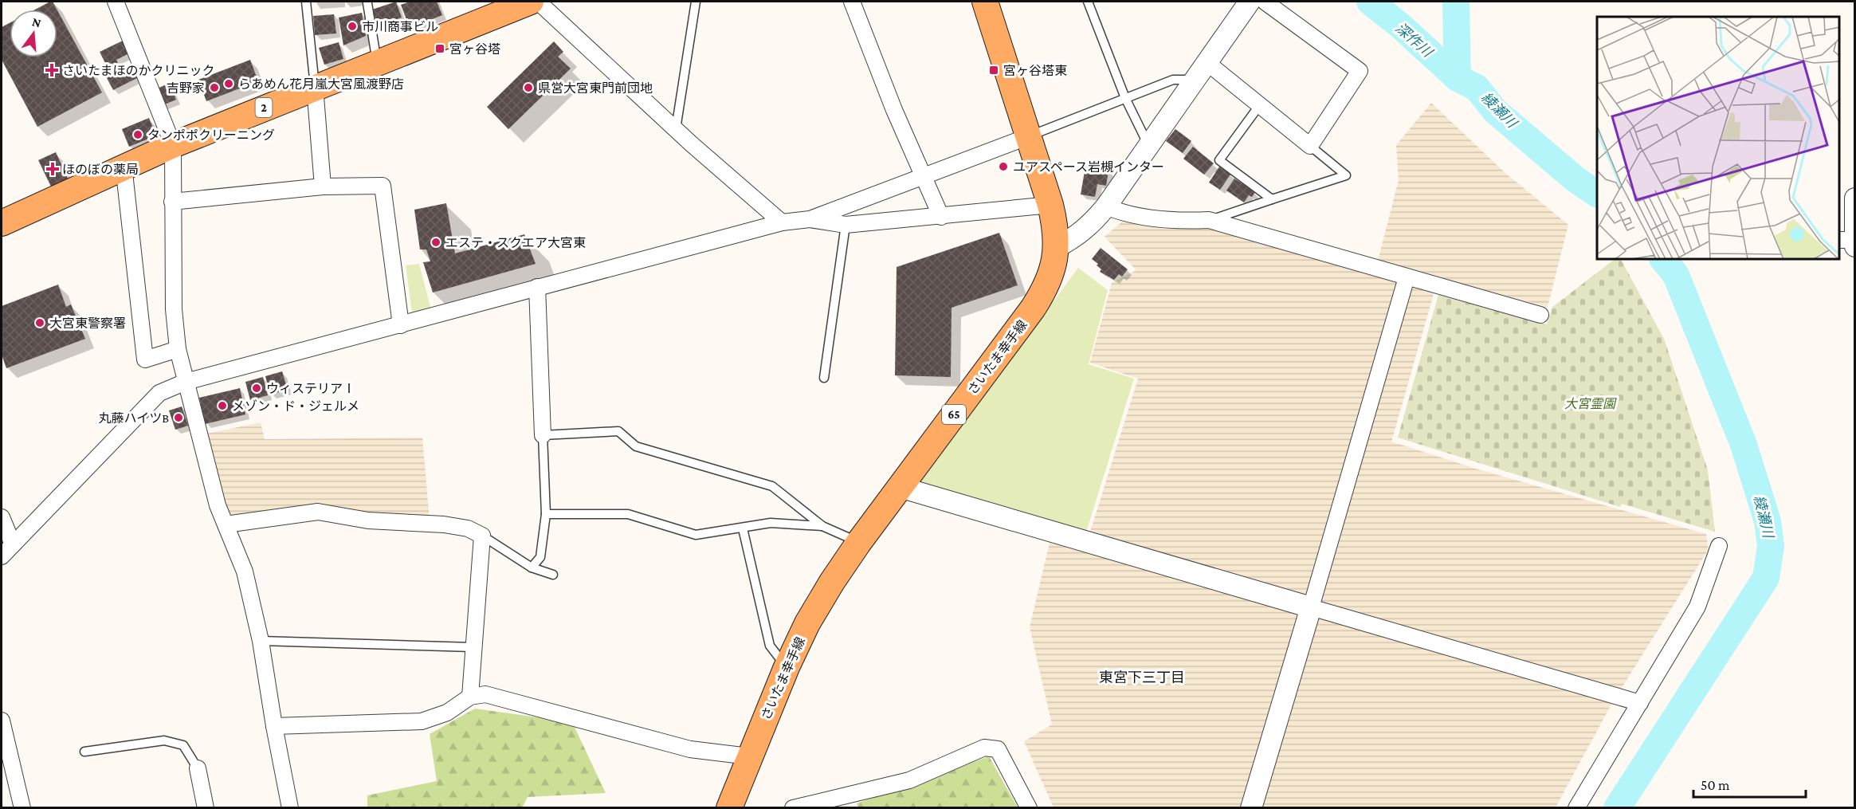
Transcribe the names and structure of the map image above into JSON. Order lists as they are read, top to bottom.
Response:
{
  "streets": {
    "main road": ["2", "さいたま幸手線", "65"]
  },
  "districts": ["東宮下三丁目"],
  "water": ["深作川", "綾瀬川"],
  "parks": ["大宮霊園"],
  "places": {
    "other": [
      "市川商事ビル",
      "らあめん花月嵐大宮風渡野店",
      "吉野家",
      "県営大宮東門前団地",
      "タンポポクリーニング",
      "ユアスペース岩槻インター",
      "エステ・スクエア大宮東",
      "大宮東警察署",
      "ウィステリアⅠ",
      "メゾン・ド・ジェルメ",
      "丸藤ハイツB"
    ],
    "transit": ["宮ヶ谷塔", "宮ヶ谷塔東"],
    "health": ["さいたまほのかクリニック", "ほのぼの薬局"]
  },
  "scale_bar": "50 m",
  "north": "top"
}
